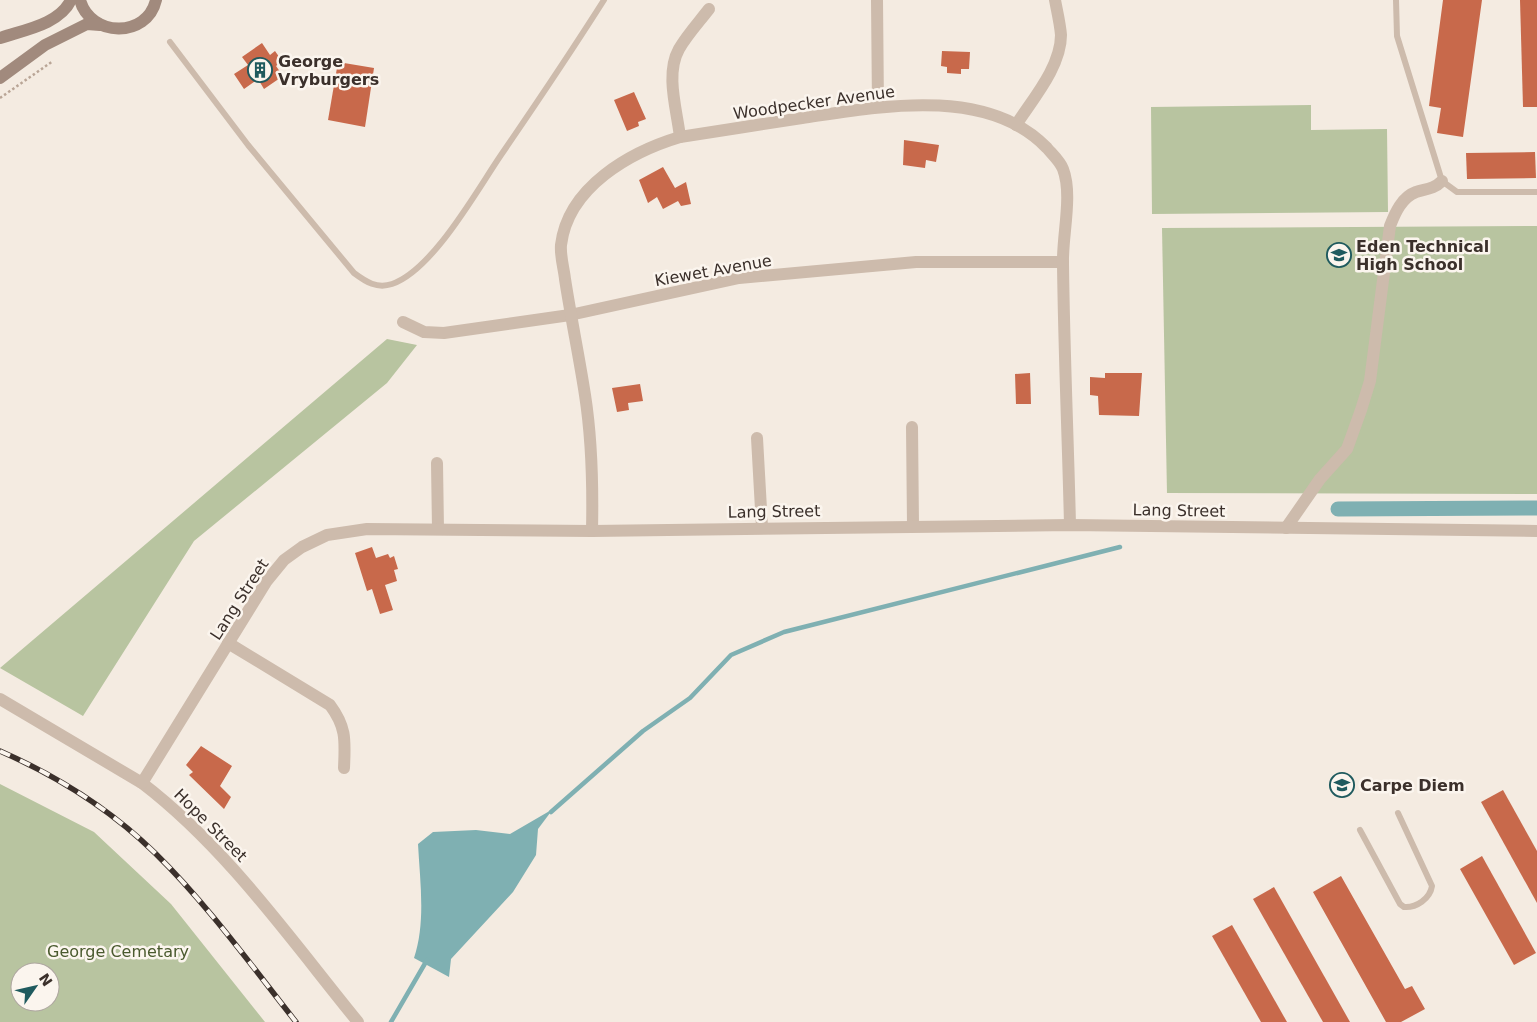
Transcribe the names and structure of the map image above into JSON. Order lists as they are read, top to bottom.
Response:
{
  "streets": {
    "street": [
      "Woodpecker Avenue",
      "Kiewet Avenue",
      "Lang Street",
      "Hope Street"
    ]
  },
  "crossings": [
    ["Woodpecker Avenue", "Kiewet Avenue"],
    ["Woodpecker Avenue", "Lang Street"],
    ["Lang Street", "Hope Street"]
  ],
  "parks": ["George Cemetary"],
  "places": {
    "building": ["George Vryburgers"],
    "school or university": ["Eden Technical High School", "Carpe Diem"]
  },
  "north": "top right"
}
